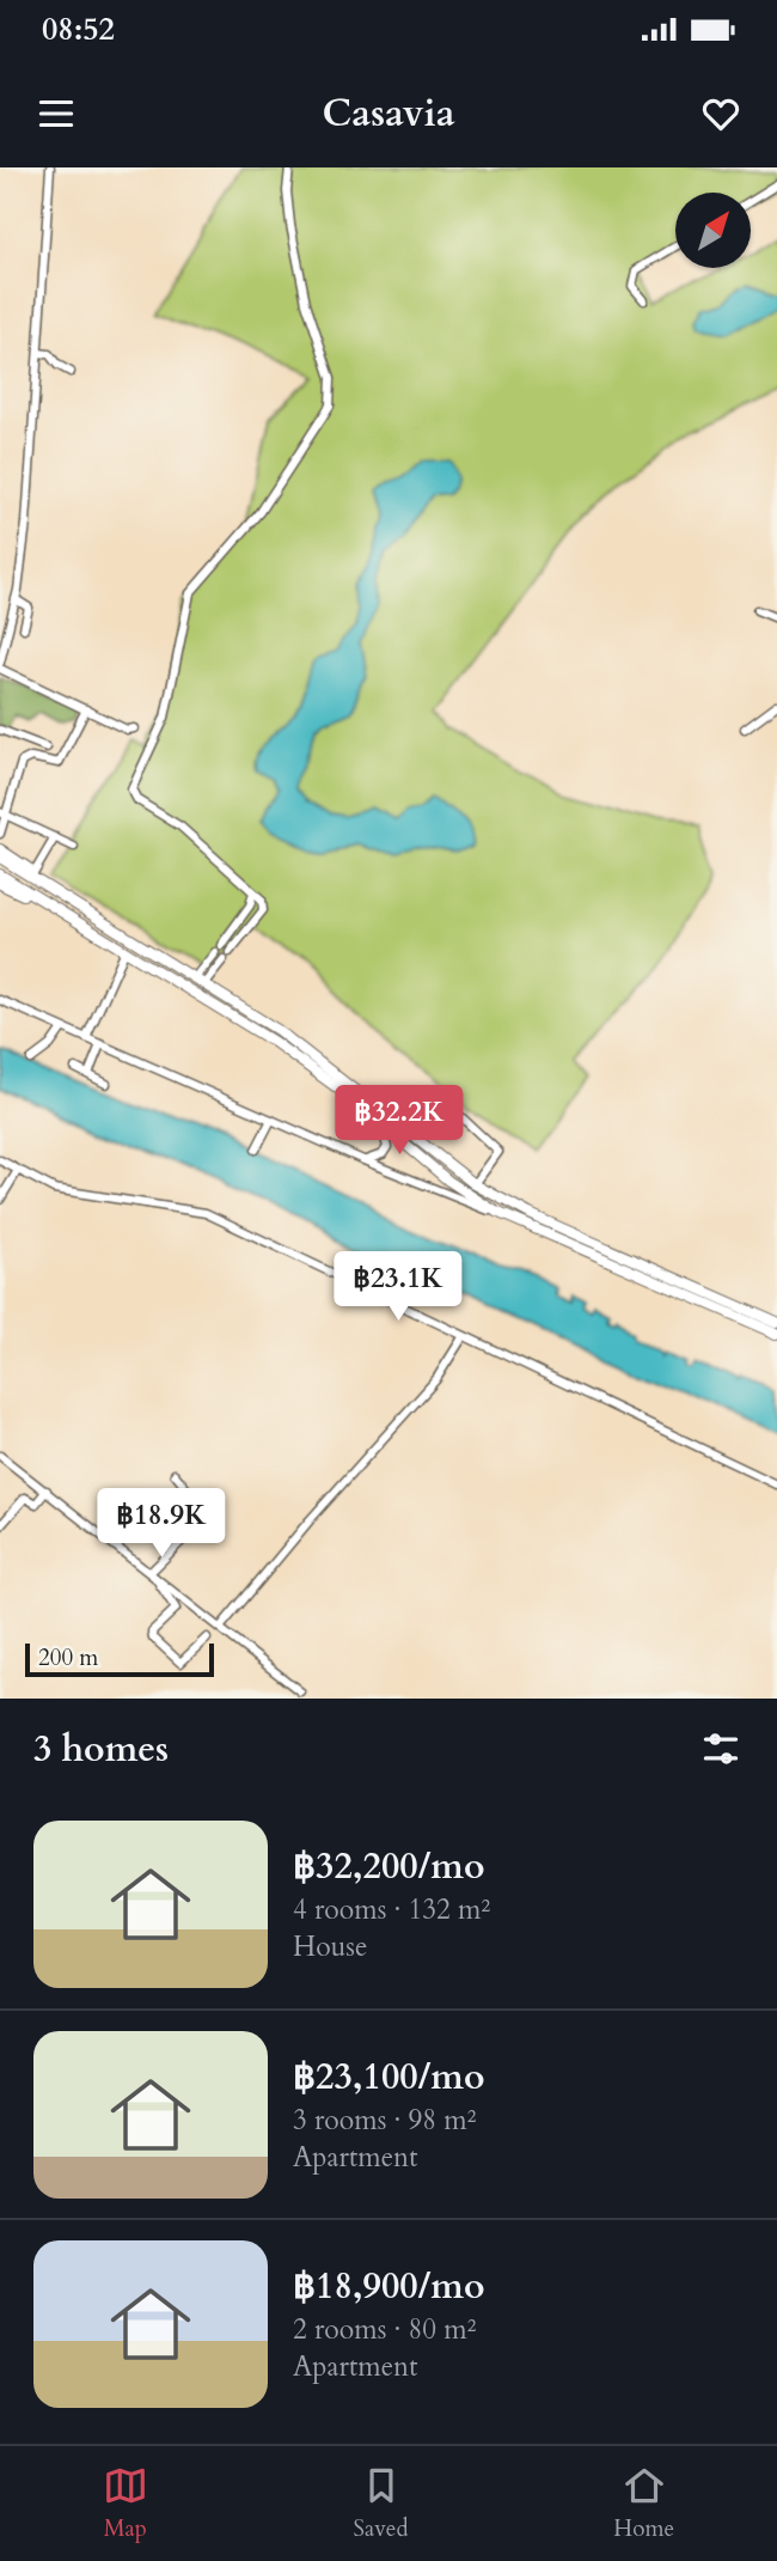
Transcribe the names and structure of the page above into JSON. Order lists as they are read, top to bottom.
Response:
{
  "scale_bar": "200 m",
  "north": "top right",
  "page": {
    "status": "08:52",
    "header": "Casavia",
    "price": ["฿32.2K", "฿23.1K", "฿18.9K"],
    "scale": "200 m",
    "heading": "3 homes",
    "list": [
      {
        "name": "฿32,200/mo",
        "note": "4 rooms · 132 m² · House"
      },
      {
        "name": "฿23,100/mo",
        "note": "3 rooms · 98 m² · Apartment"
      },
      {
        "name": "฿18,900/mo",
        "note": "2 rooms · 80 m² · Apartment"
      }
    ],
    "tabs": ["Map", "Saved", "Home"]
  }
}
